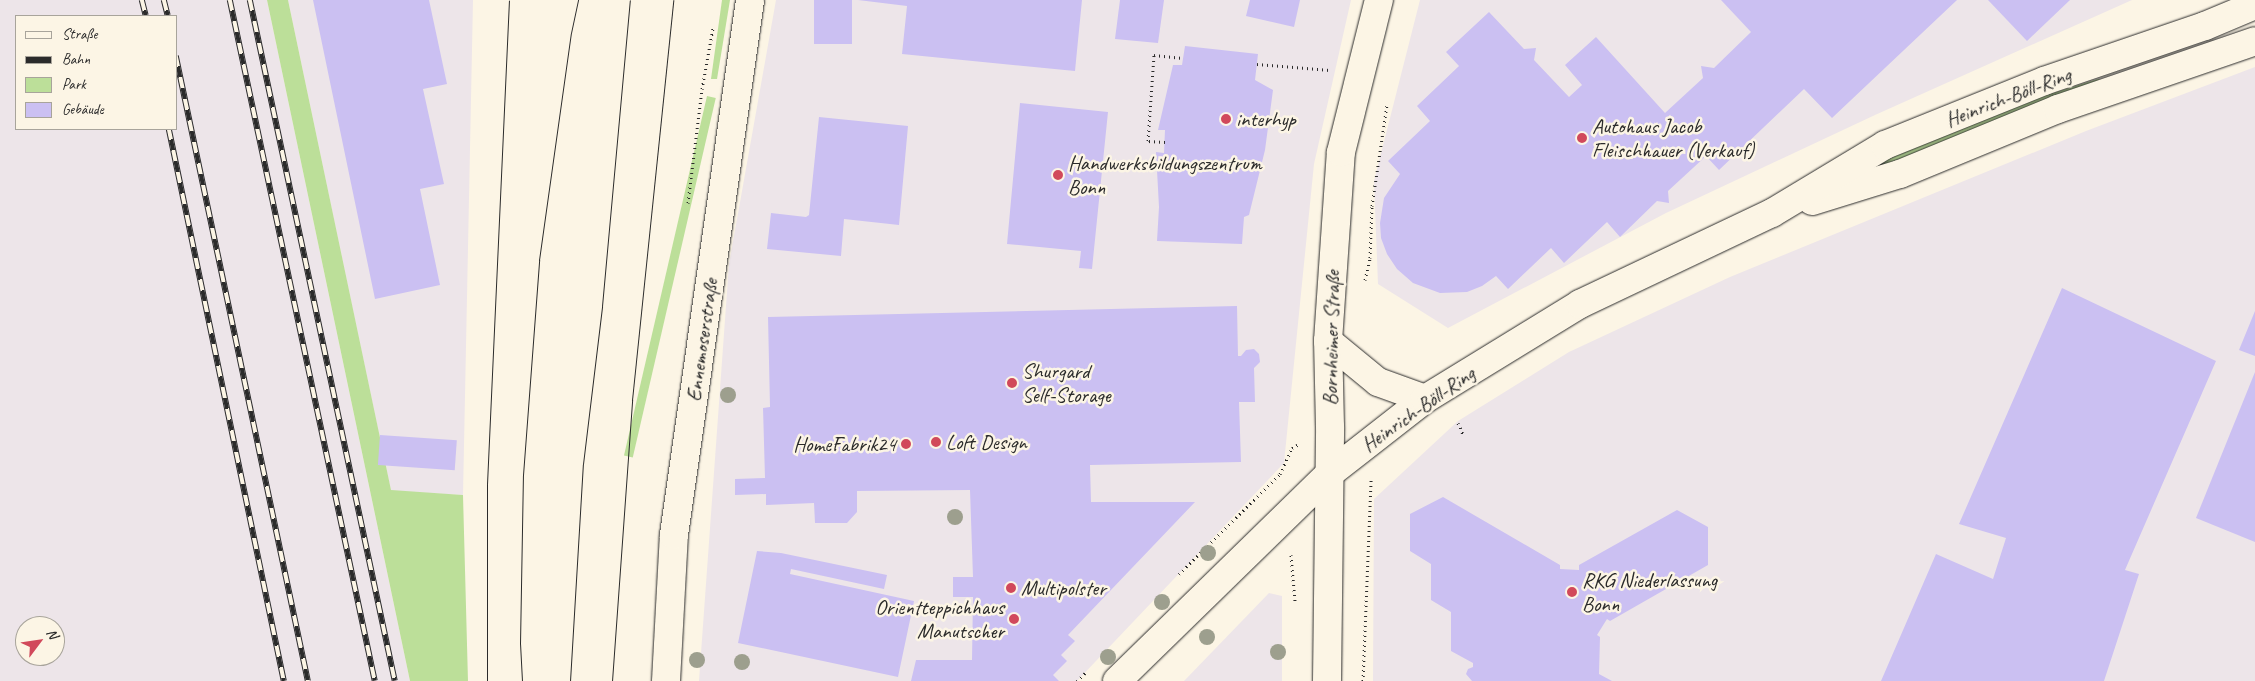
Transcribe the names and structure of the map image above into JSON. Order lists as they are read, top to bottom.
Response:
{
  "streets": {
    "main road": ["Heinrich-Böll-Ring", "Bornheimer Straße", "Ennemoserstraße"]
  },
  "crossings": [
    ["Heinrich-Böll-Ring", "Bornheimer Straße"]
  ],
  "places": [
    "interhyp",
    "Autohaus Jacob Fleischhauer (Verkauf)",
    "Handwerksbildungszentrum Bonn",
    "Shurgard Self-Storage",
    "Loft Design",
    "HomeFabrik24",
    "Multipolster",
    "RKG Niederlassung Bonn",
    "Orientteppichhaus Manutscher"
  ],
  "legend": [
    "Straße",
    "Bahn",
    "Park",
    "Gebäude"
  ],
  "north": "top right"
}
